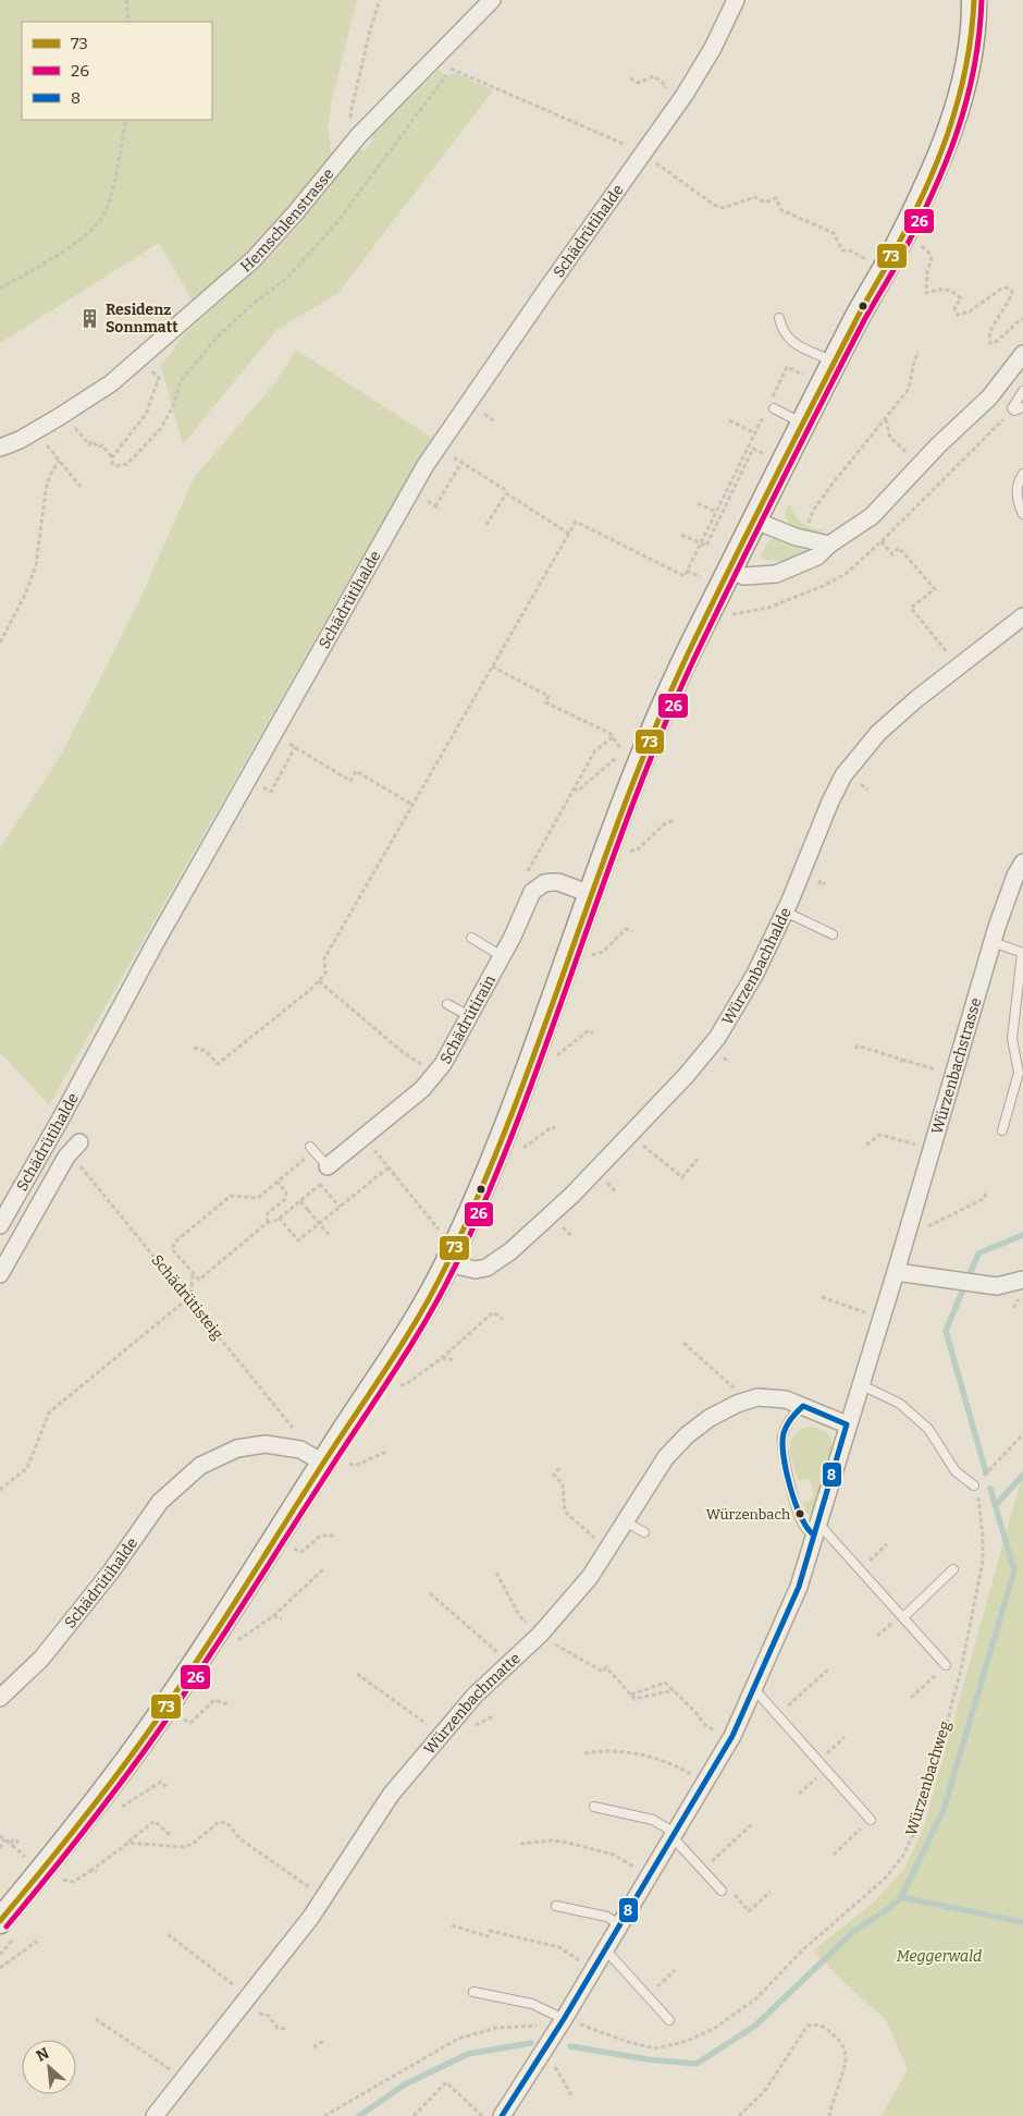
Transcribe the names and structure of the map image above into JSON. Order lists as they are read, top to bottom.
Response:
{
  "streets": {
    "street": [
      "Hemschlenstrasse",
      "Schädrütihalde",
      "Würzenbachhalde",
      "Schädrütirain",
      "Würzenbachstrasse",
      "Würzenbachmatte"
    ],
    "path": ["Schädrütisteig", "Würzenbachweg"]
  },
  "crossings": [
    ["Würzenbachstrasse", "Würzenbachmatte"],
    ["Würzenbachstrasse", "Würzenbachweg"]
  ],
  "parks": ["Meggerwald"],
  "places": {
    "building": ["Residenz Sonnmatt"],
    "other": ["Würzenbach"]
  },
  "lines": ["transit line 73", "transit line 26", "transit line 8"],
  "legend": ["73", "26", "8"],
  "north": "top left"
}
